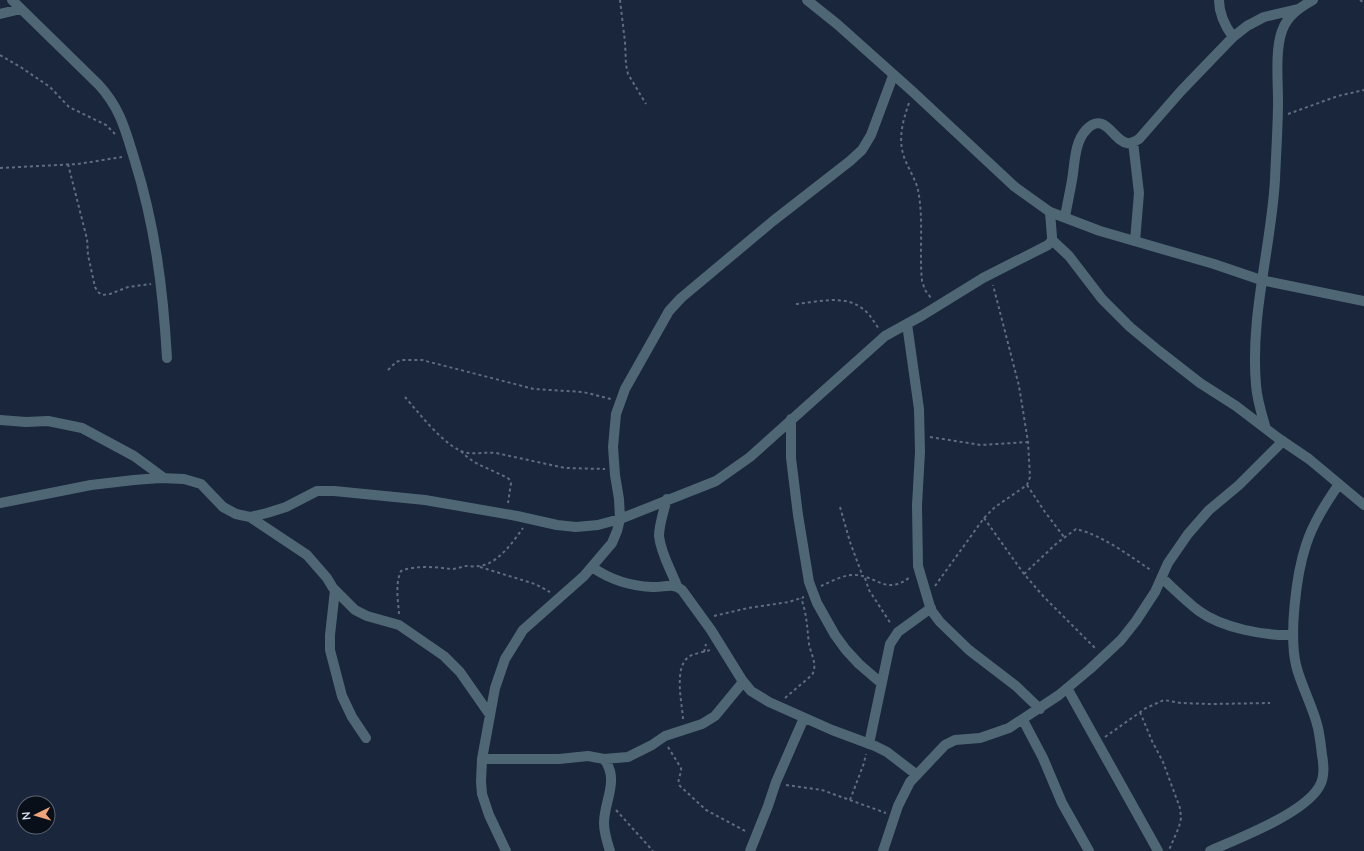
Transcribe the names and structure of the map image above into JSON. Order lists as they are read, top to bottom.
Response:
{
  "north": "left"
}
